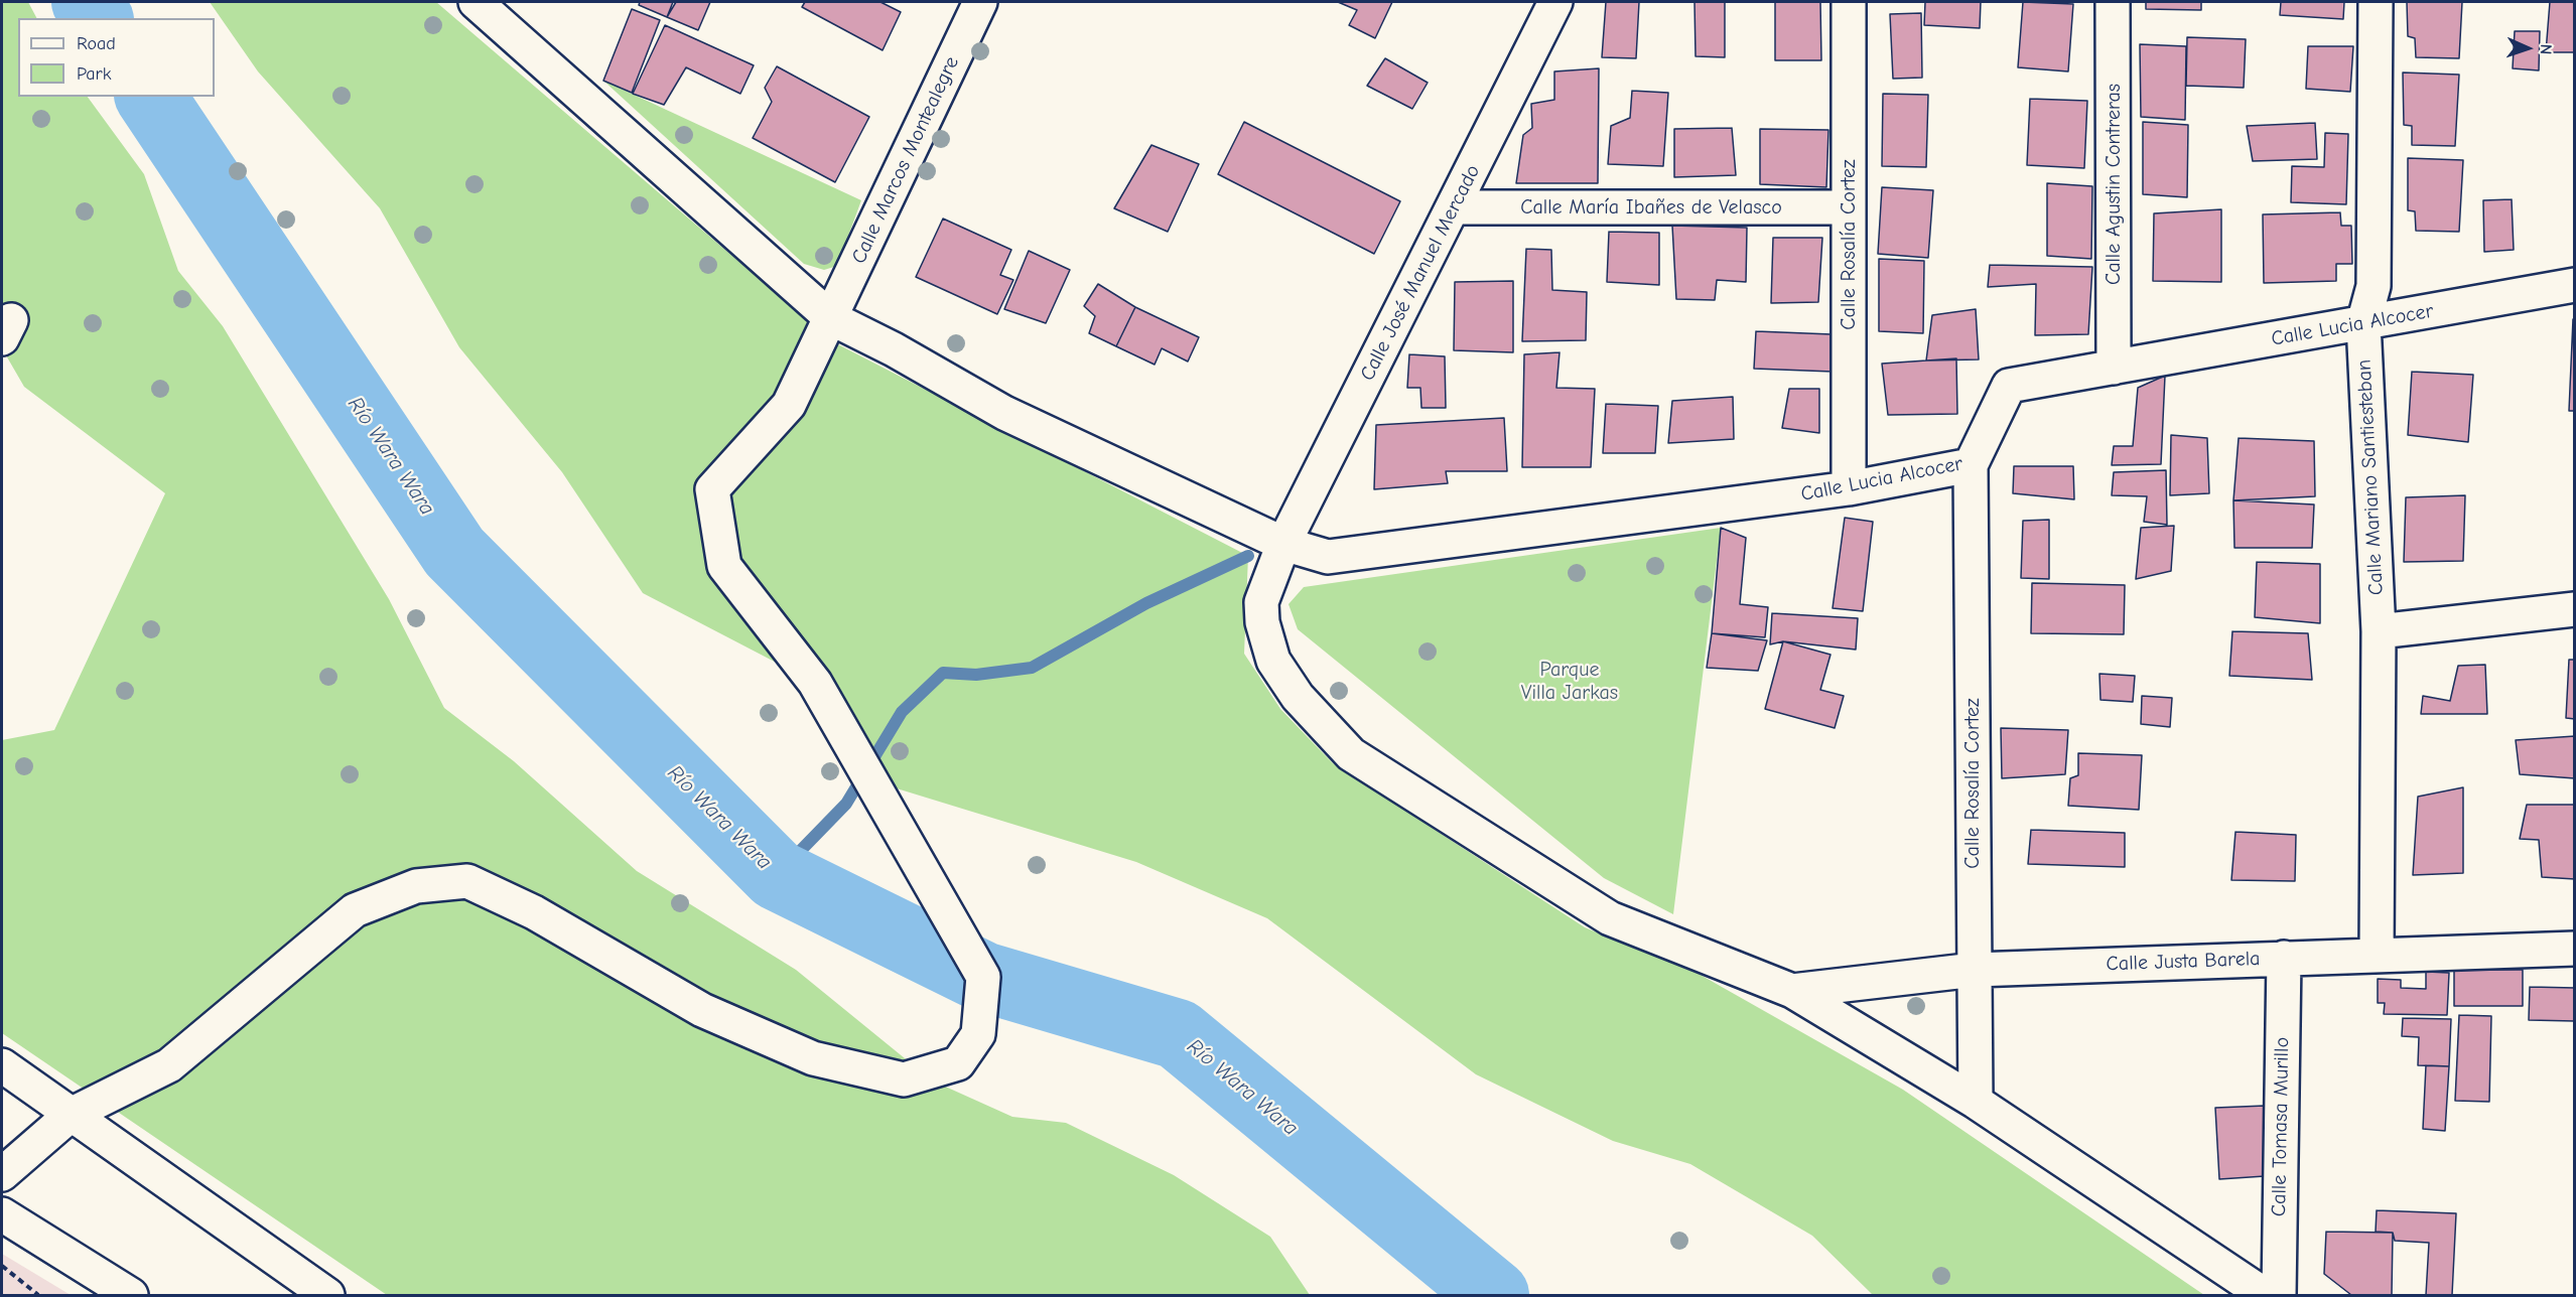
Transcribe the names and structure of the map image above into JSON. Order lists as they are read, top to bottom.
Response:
{
  "streets": {
    "street": [
      "Calle Marcos Montealegre",
      "Calle Agustin Contreras",
      "Calle María Ibañes de Velasco",
      "Calle Rosalía Cortez",
      "Calle José Manuel Mercado",
      "Calle Lucia Alcocer",
      "Calle Mariano Santiesteban",
      "Calle Justa Barela",
      "Calle Tomasa Murillo"
    ]
  },
  "crossings": [
    ["Calle Marcos Montealegre", "Calle Lucia Alcocer"],
    ["Calle Agustin Contreras", "Calle Lucia Alcocer"],
    ["Calle María Ibañes de Velasco", "Calle Rosalía Cortez"],
    ["Calle María Ibañes de Velasco", "Calle José Manuel Mercado"],
    ["Calle Rosalía Cortez", "Calle José Manuel Mercado"],
    ["Calle Rosalía Cortez", "Calle Lucia Alcocer"],
    ["Calle Rosalía Cortez", "Calle Justa Barela"],
    ["Calle José Manuel Mercado", "Calle Lucia Alcocer"],
    ["Calle José Manuel Mercado", "Calle Justa Barela"],
    ["Calle Lucia Alcocer", "Calle Mariano Santiesteban"],
    ["Calle Mariano Santiesteban", "Calle Justa Barela"],
    ["Calle Justa Barela", "Calle Tomasa Murillo"]
  ],
  "water": ["Río Wara Wara"],
  "parks": ["Parque Villa Jarkas"],
  "legend": ["Road", "Park"],
  "north": "right"
}
